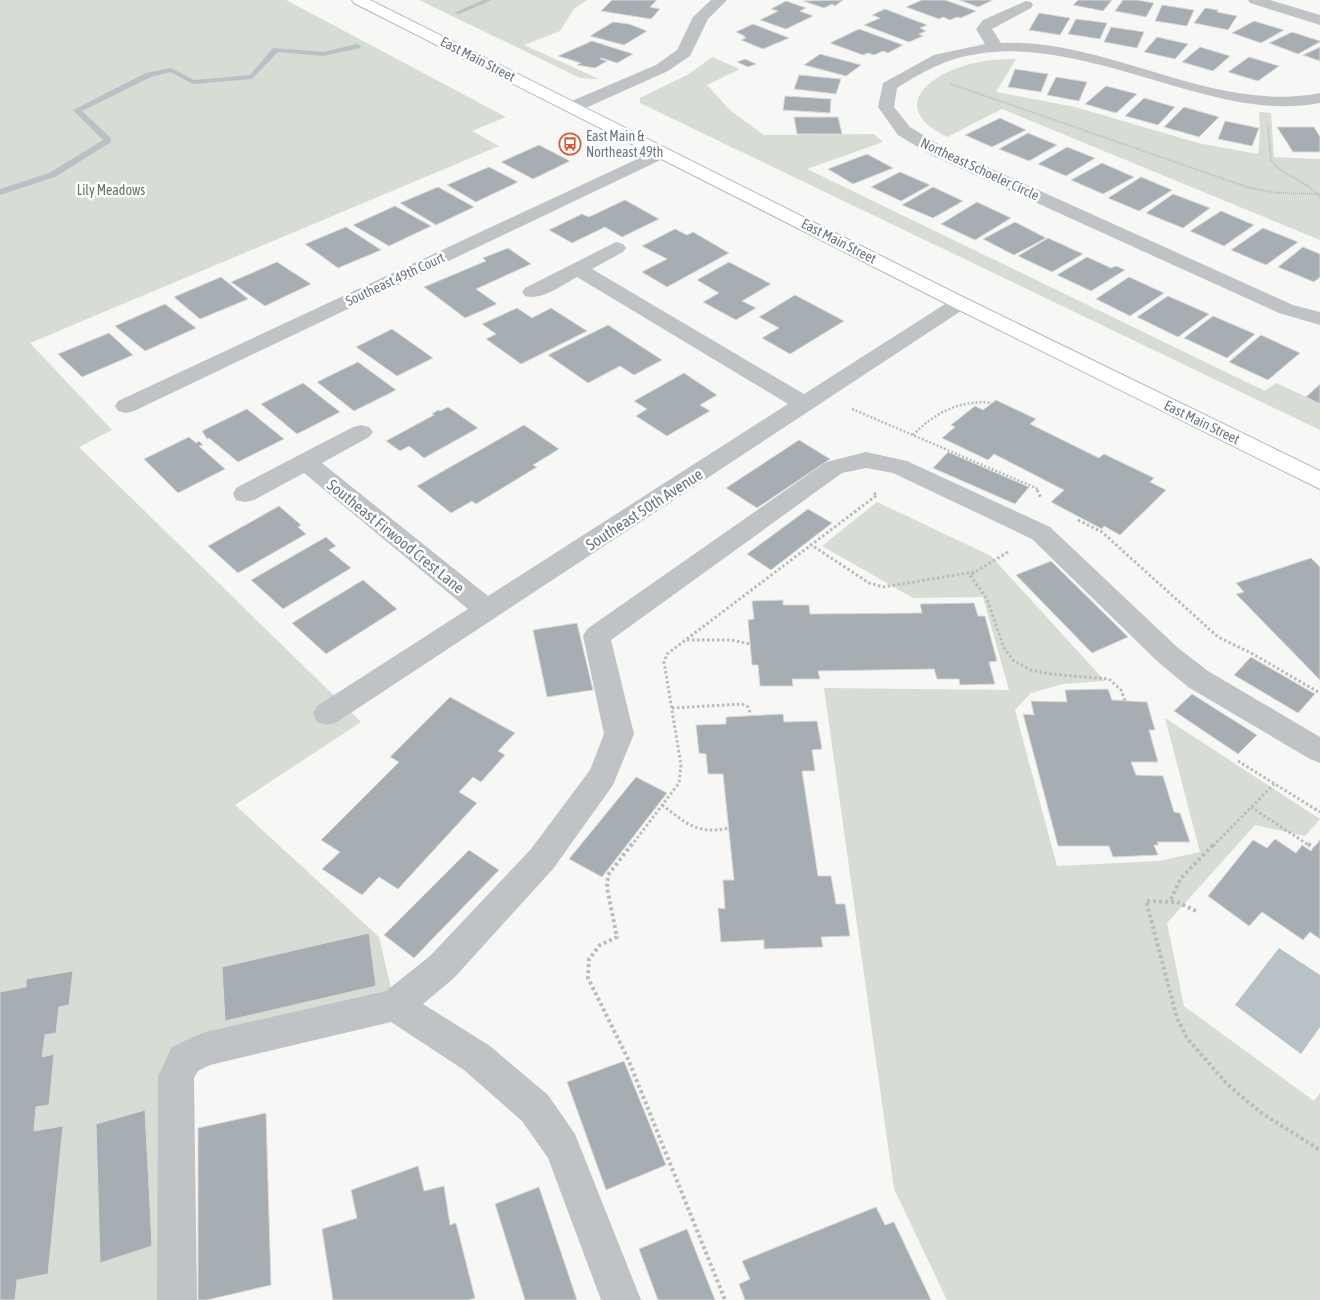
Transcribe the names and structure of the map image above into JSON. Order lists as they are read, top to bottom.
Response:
{
  "streets": {
    "main road": ["East Main Street"],
    "street": [
      "Northeast Schoeler Circle",
      "Southeast 49th Court",
      "Southeast 50th Avenue",
      "Southeast Firwood Crest Lane"
    ]
  },
  "crossings": [
    ["East Main Street", "Southeast 49th Court"],
    ["East Main Street", "Southeast 50th Avenue"],
    ["Southeast 50th Avenue", "Southeast Firwood Crest Lane"]
  ],
  "parks": ["Lily Meadows"],
  "places": {
    "bus stop": ["East Main & Northeast 49th"]
  }
}
